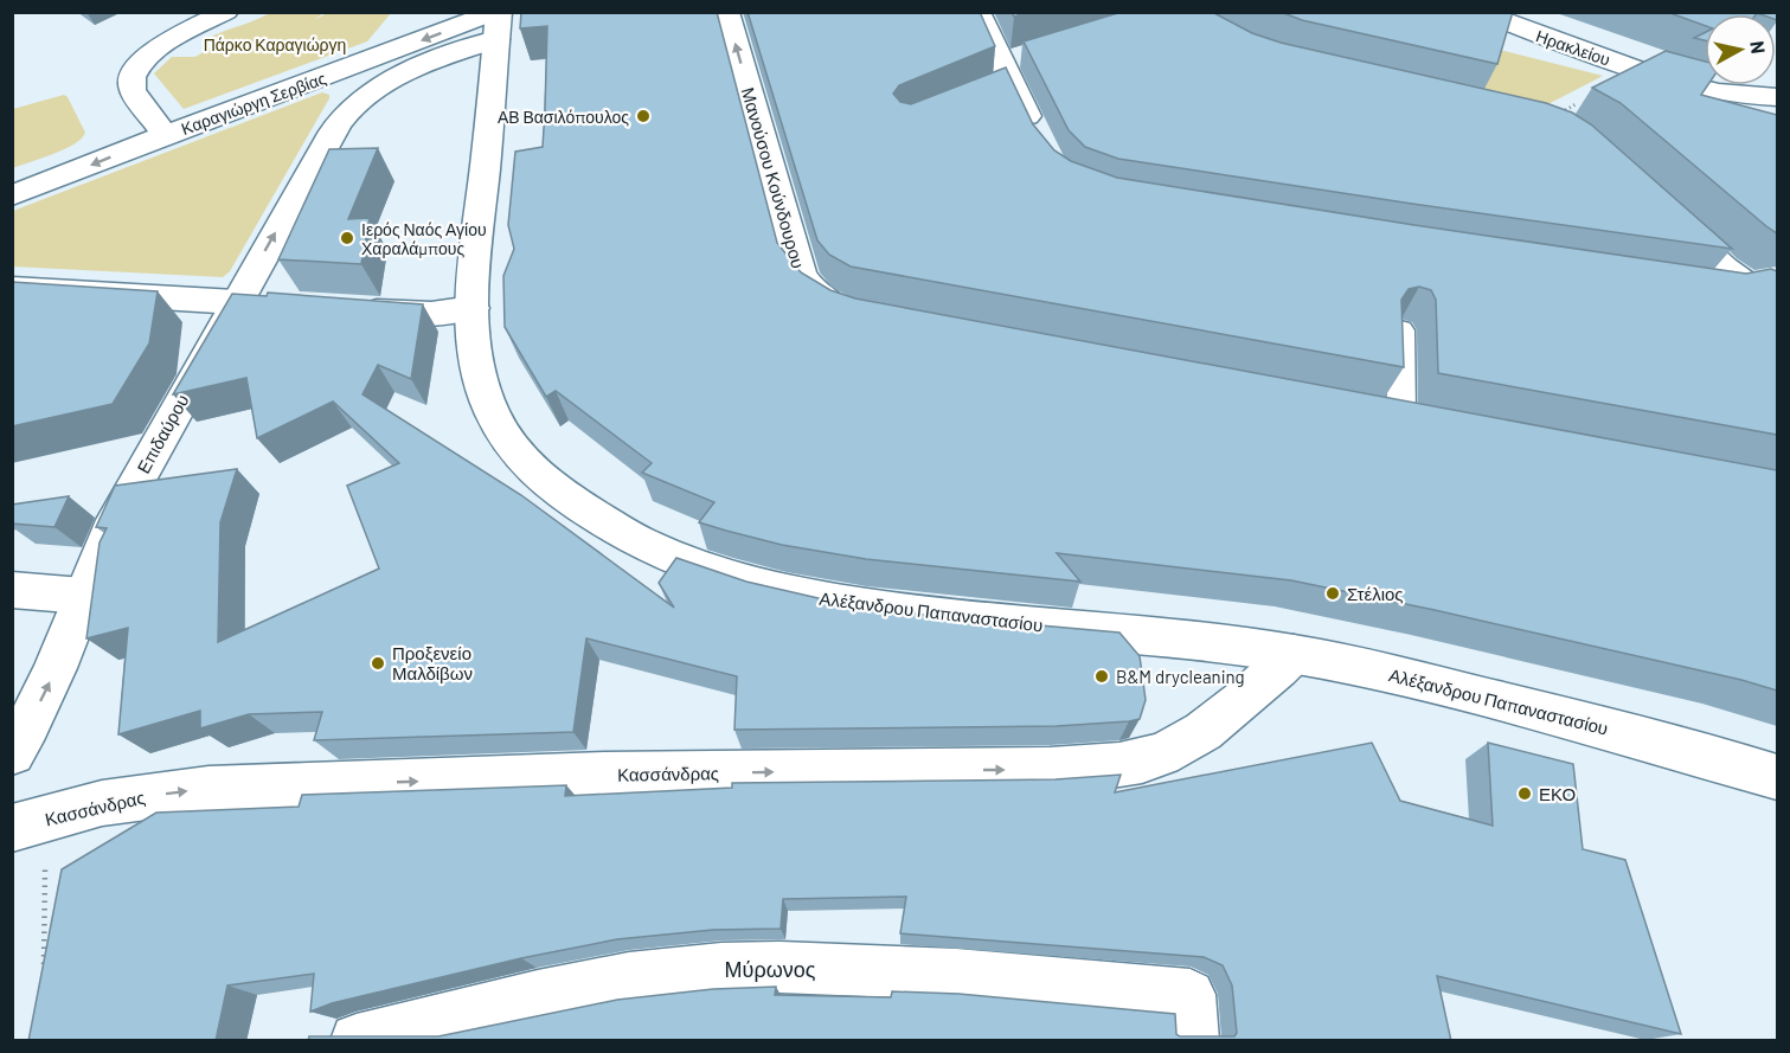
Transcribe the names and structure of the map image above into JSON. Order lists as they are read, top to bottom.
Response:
{
  "streets": {
    "street": [
      "Ηρακλείου",
      "Καραγιώργη Σερβίας",
      "Μανούσου Κούνδουρου",
      "Επιδαύρου",
      "Αλέξανδρου Παπαναστασίου",
      "Κασσάνδρας",
      "Μύρωνος"
    ]
  },
  "crossings": [
    ["Καραγιώργη Σερβίας", "Επιδαύρου"],
    ["Καραγιώργη Σερβίας", "Αλέξανδρου Παπαναστασίου"],
    ["Επιδαύρου", "Αλέξανδρου Παπαναστασίου"],
    ["Αλέξανδρου Παπαναστασίου", "Κασσάνδρας"]
  ],
  "one_way": ["Μανούσου Κούνδουρου", "Επιδαύρου", "Κασσάνδρας"],
  "parks": ["Πάρκο Καραγιώργη"],
  "places": [
    "ΑΒ Βασιλόπουλος",
    "Ιερός Ναός Αγίου Χαραλάμπους",
    "Στέλιος",
    "Προξενείο Μαλδίβων",
    "B&M drycleaning",
    "ΕΚΟ"
  ],
  "north": "right"
}
